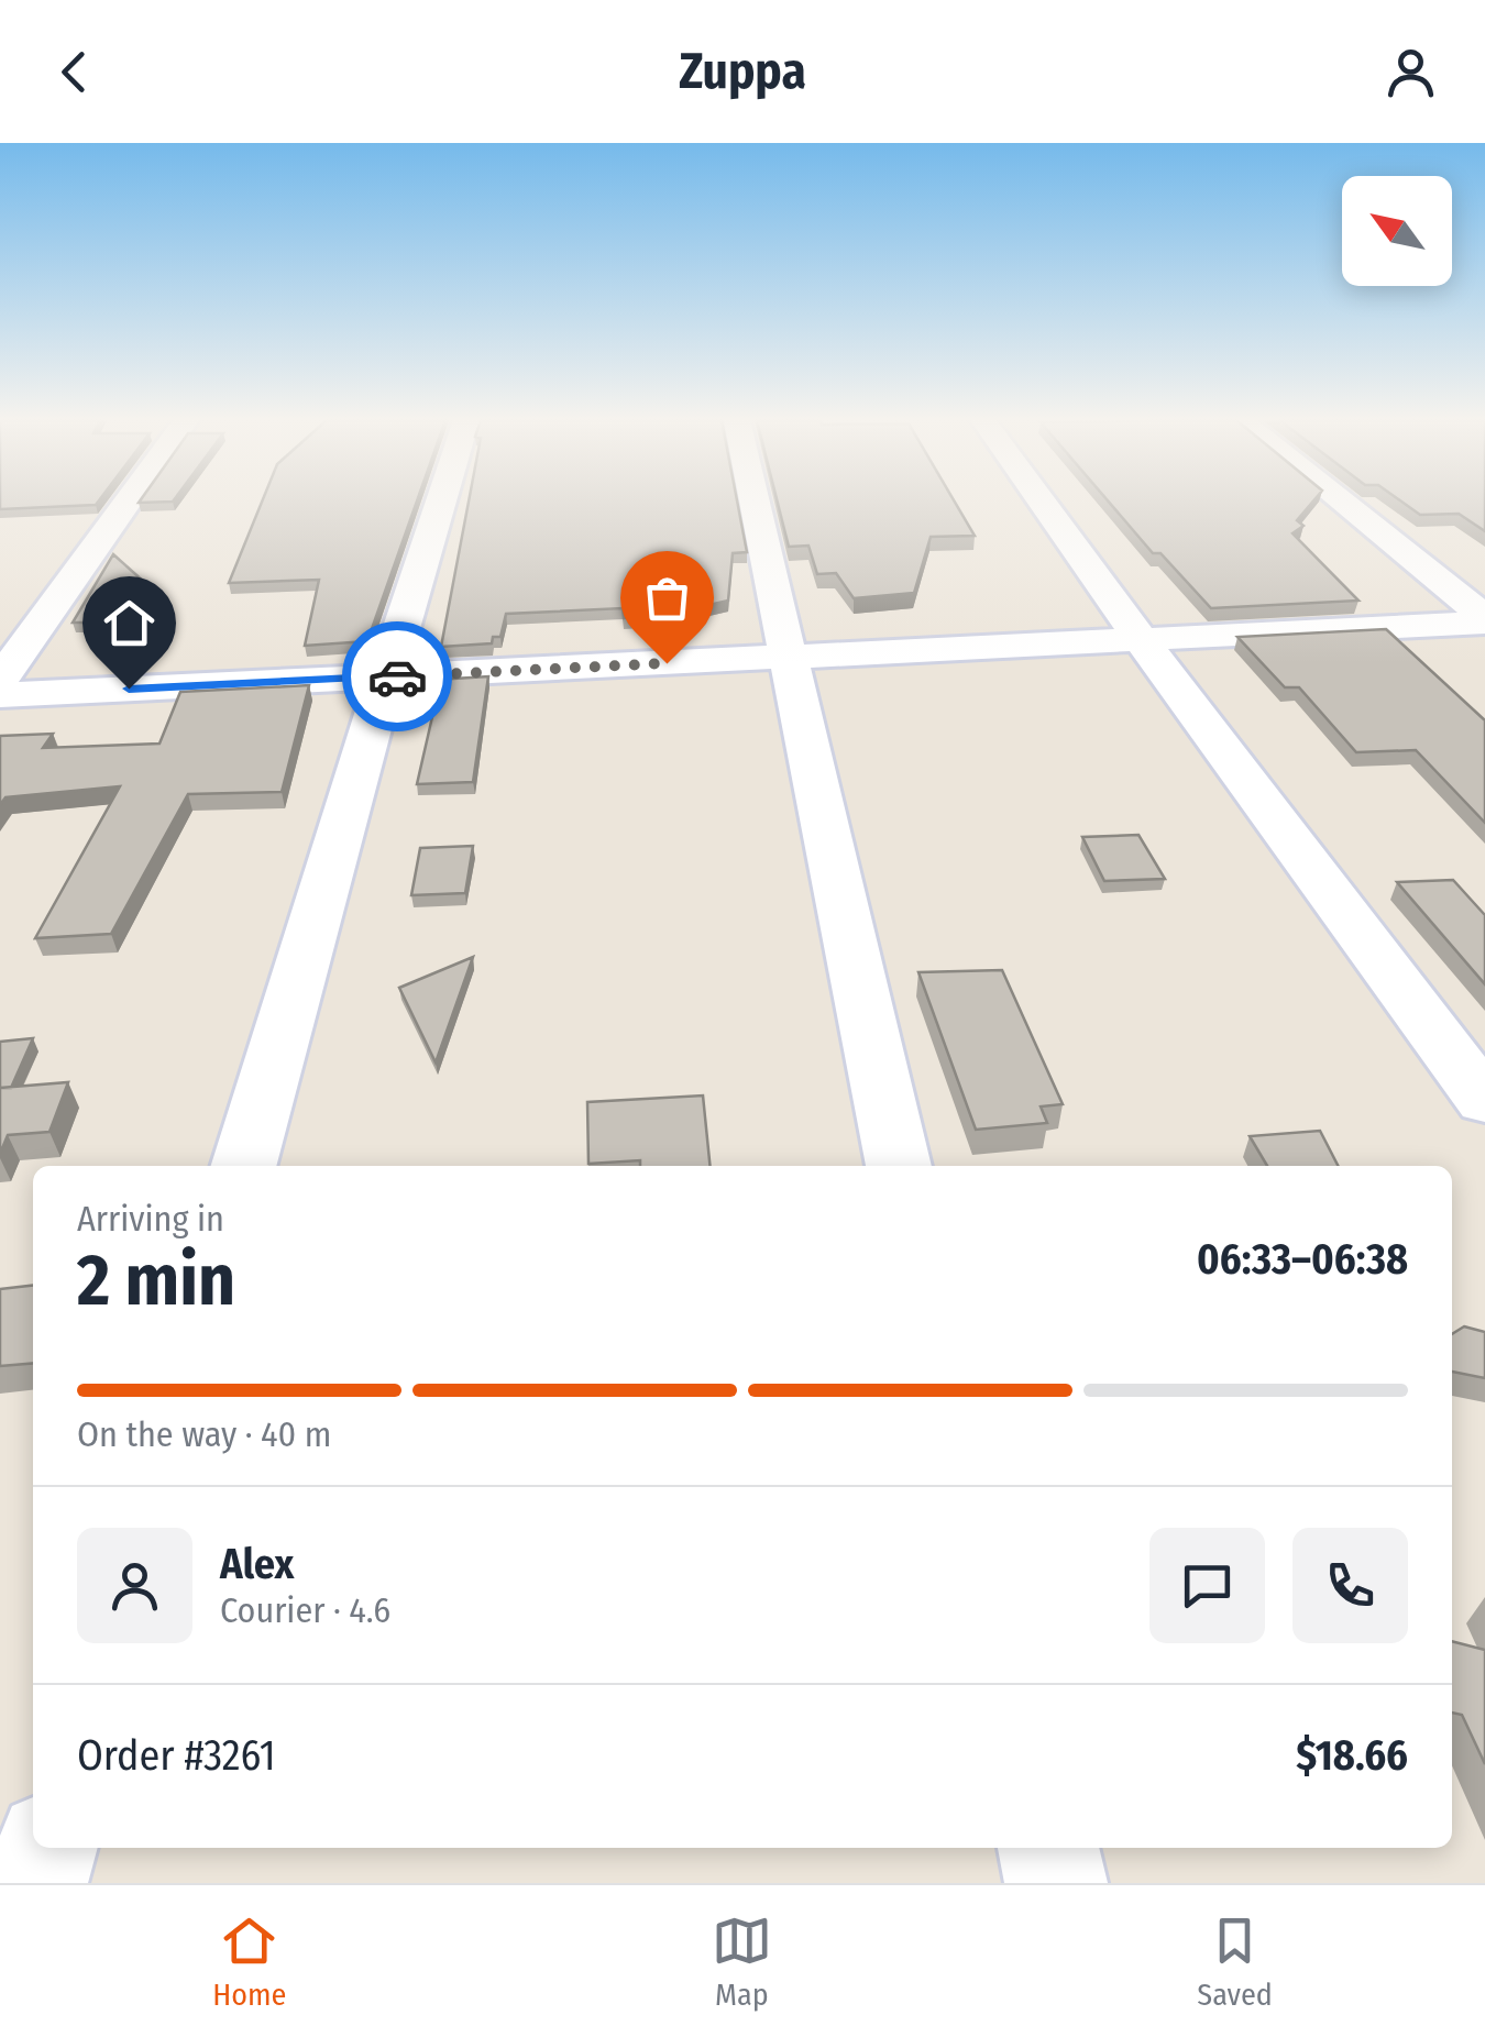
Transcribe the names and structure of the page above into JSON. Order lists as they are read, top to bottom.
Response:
{
  "north": "top left",
  "page": {
    "header": "Zuppa",
    "heading": ["2 min", "Arriving in", "06:33–06:38"],
    "panel": [
      "Alex",
      "Courier · 4.6",
      "Order #3261",
      "$18.66"
    ],
    "bar": "On the way · 40 m",
    "tabs": ["Home", "Map", "Saved"]
  }
}
